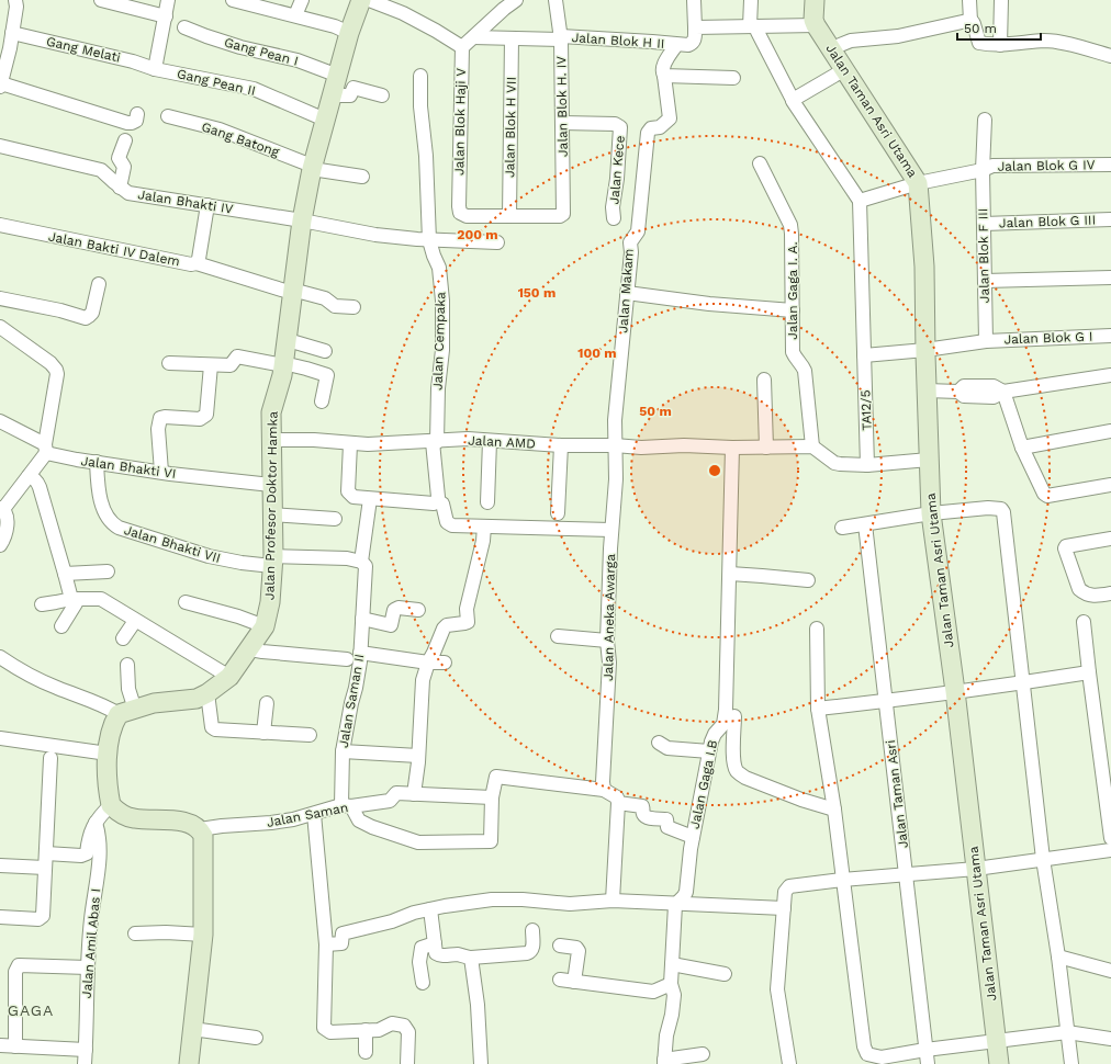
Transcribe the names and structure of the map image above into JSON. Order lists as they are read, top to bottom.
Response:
{
  "streets": {
    "street": [
      "Jalan Blok H II",
      "Gang Melati",
      "Gang Pean I",
      "Gang Pean II",
      "Jalan Blok H. IV",
      "Jalan Taman Asri Utama",
      "Jalan Blok Haji V",
      "Jalan Blok H VII",
      "Gang Batong",
      "Jalan Blok G IV",
      "Jalan Kece",
      "Jalan Bhakti IV",
      "Jalan Blok G III",
      "Jalan Bakti IV Dalem",
      "Jalan Blok F III",
      "Jalan Makam",
      "Jalan Gaga I. A.",
      "Jalan Blok G I",
      "Jalan Cempaka",
      "TA12/5",
      "Jalan AMD",
      "Jalan Bhakti VI",
      "Jalan Profesor Doktor Hamka",
      "Jalan Bhakti VII",
      "Jalan Aneka Awarga",
      "Jalan Saman II",
      "Jalan Gaga I.B",
      "Jalan Taman Asri",
      "Jalan Saman",
      "Jalan Amil Abas I"
    ]
  },
  "crossings": [
    ["Jalan Blok H II", "Jalan Blok H. IV"],
    ["Jalan Blok H II", "Jalan Blok H VII"],
    ["Gang Melati", "Gang Pean II"],
    ["Gang Pean I", "Jalan Profesor Doktor Hamka"],
    ["Gang Pean II", "Jalan Profesor Doktor Hamka"],
    ["Jalan Blok H. IV", "Jalan Blok Haji V"],
    ["Jalan Blok H. IV", "Jalan Blok H VII"],
    ["Jalan Blok H. IV", "Jalan Kece"],
    ["Jalan Taman Asri Utama", "Jalan Blok G IV"],
    ["Jalan Taman Asri Utama", "Jalan Blok G I"],
    ["Jalan Blok Haji V", "Jalan Blok H VII"],
    ["Gang Batong", "Jalan Profesor Doktor Hamka"],
    ["Jalan Blok G IV", "Jalan Blok F III"],
    ["Jalan Blok G IV", "TA12/5"],
    ["Jalan Bhakti IV", "Jalan Bakti IV Dalem"],
    ["Jalan Bhakti IV", "Jalan Profesor Doktor Hamka"],
    ["Jalan Blok G III", "Jalan Blok F III"],
    ["Jalan Blok F III", "Jalan Blok G I"],
    ["Jalan Makam", "Jalan AMD"],
    ["Jalan Makam", "Jalan Aneka Awarga"],
    ["Jalan Gaga I. A.", "Jalan AMD"],
    ["Jalan Blok G I", "TA12/5"],
    ["Jalan Cempaka", "Jalan AMD"],
    ["Jalan AMD", "Jalan Profesor Doktor Hamka"],
    ["Jalan AMD", "Jalan Aneka Awarga"],
    ["Jalan AMD", "Jalan Gaga I.B"],
    ["Jalan Bhakti VI", "Jalan Profesor Doktor Hamka"],
    ["Jalan Bhakti VI", "Jalan Bhakti VII"],
    ["Jalan Profesor Doktor Hamka", "Jalan Bhakti VII"],
    ["Jalan Bhakti VII", "Jalan Saman II"],
    ["Jalan Saman II", "Jalan Saman"]
  ],
  "districts": ["GAGA"],
  "scale_bar": "50 m",
  "rings": [
    "200 m",
    "150 m",
    "100 m",
    "50 m"
  ]
}
